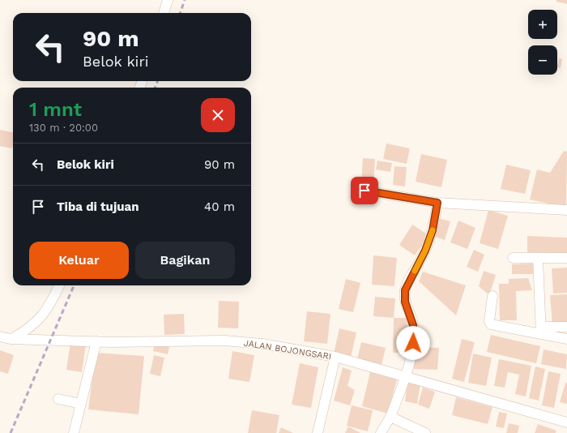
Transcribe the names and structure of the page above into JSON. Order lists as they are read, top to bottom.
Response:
{
  "streets": {
    "street": ["JALAN BOJONGSARI"]
  },
  "page": {
    "map_buttons": ["+", "−"],
    "turn": ["90 m", "Belok kiri"],
    "heading": ["1 mnt", "130 m · 20:00"],
    "list": [
      {
        "name": "Belok kiri",
        "value": "90 m"
      },
      {
        "name": "Tiba di tujuan",
        "value": "40 m"
      }
    ],
    "buttons": ["Keluar", "Bagikan"]
  }
}
